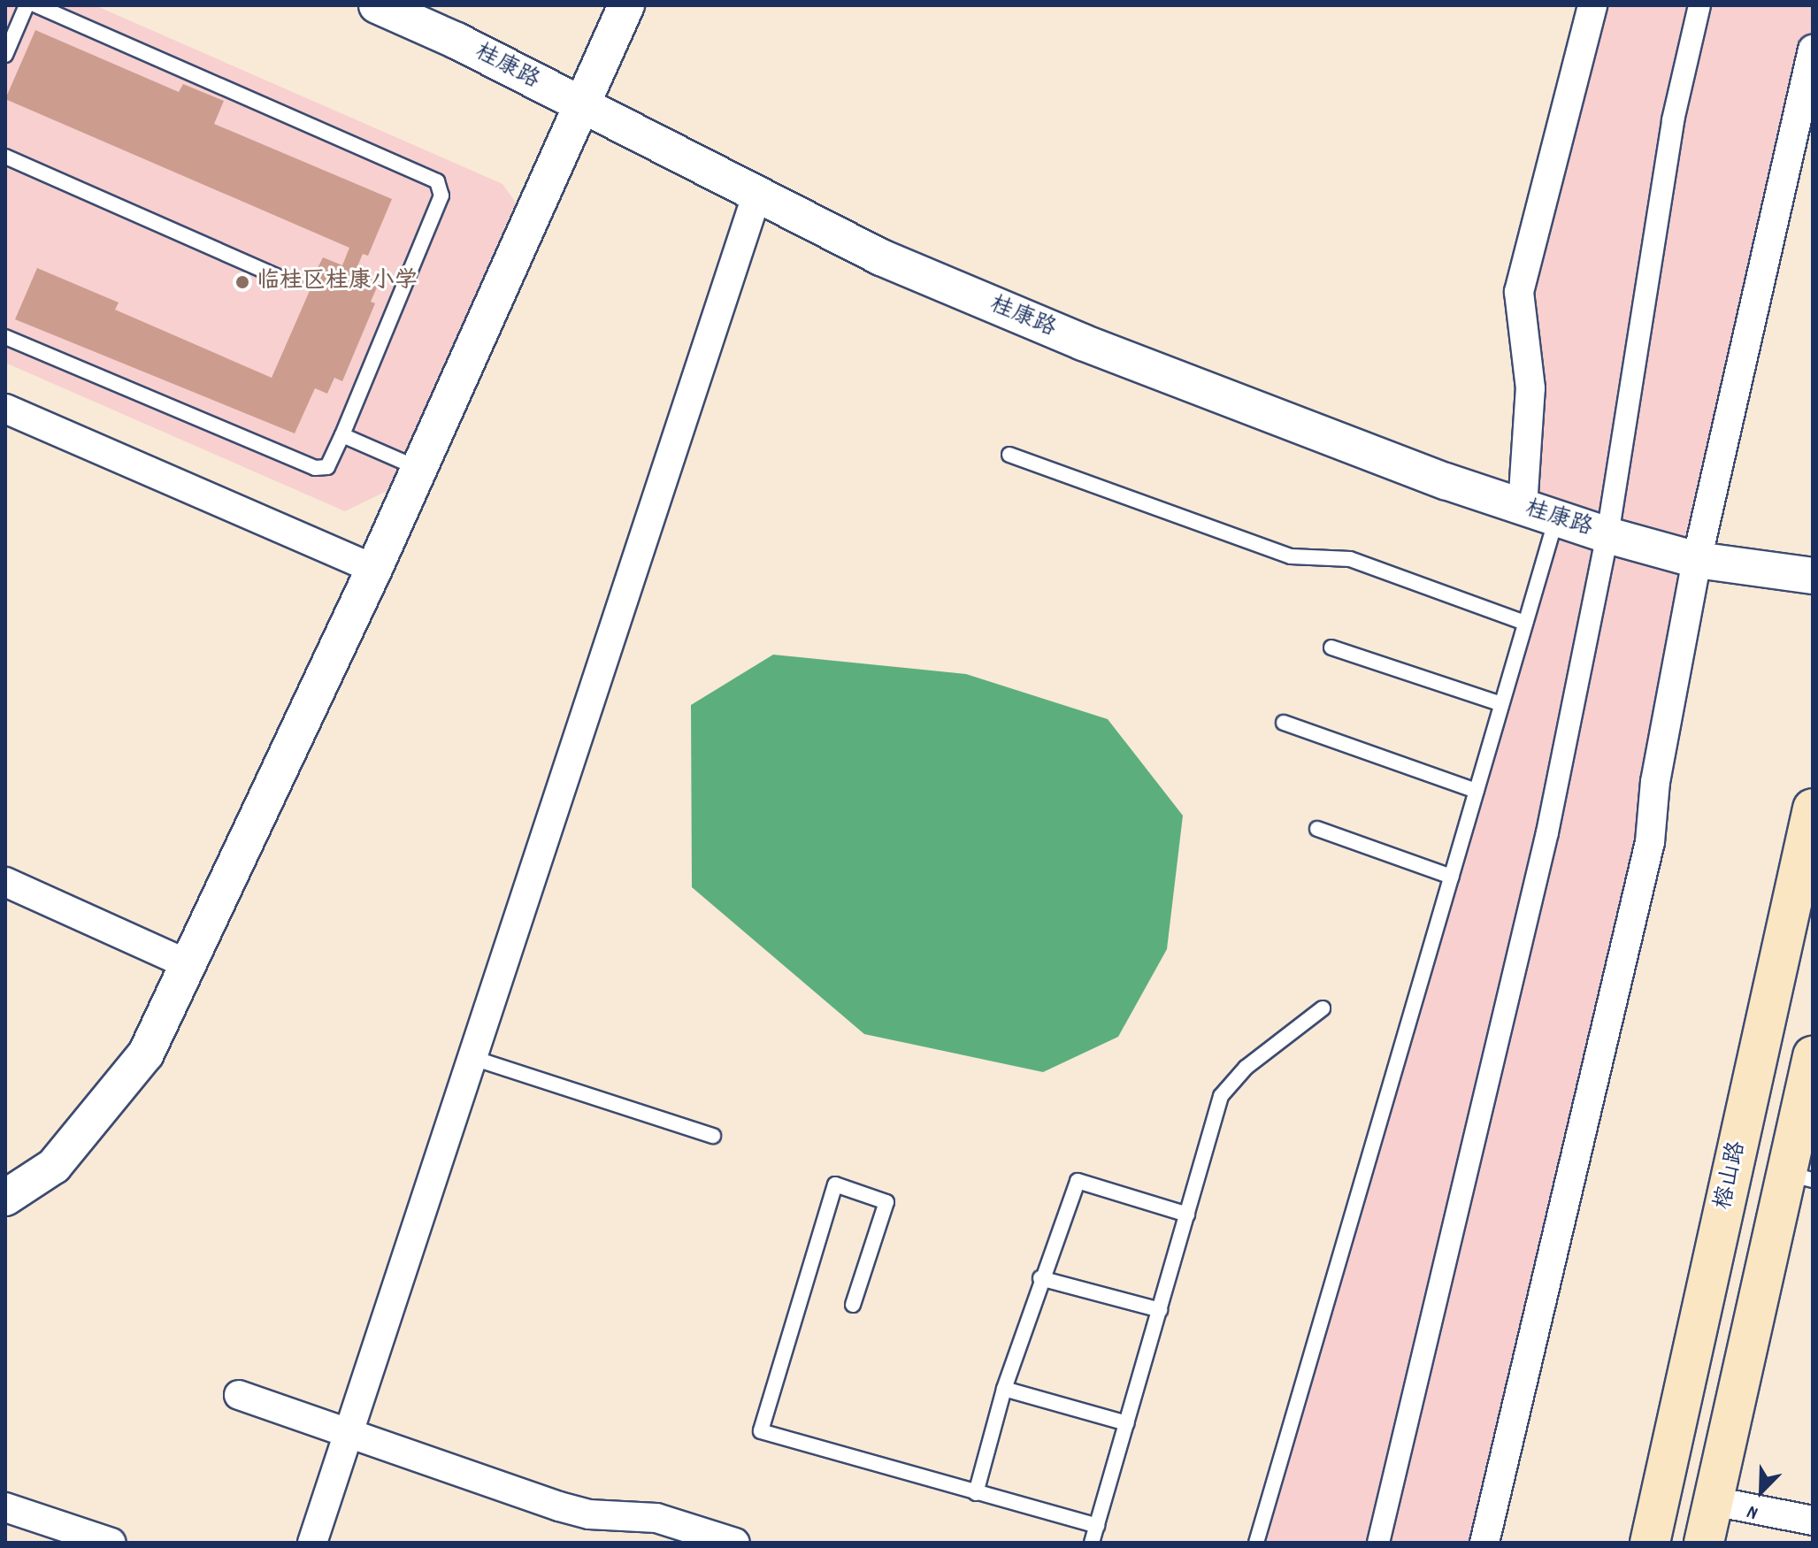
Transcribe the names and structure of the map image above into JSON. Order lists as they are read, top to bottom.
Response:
{
  "streets": {
    "main road": ["榕山路"],
    "street": ["桂康路"]
  },
  "places": ["临桂区桂康小学"],
  "north": "bottom left"
}
